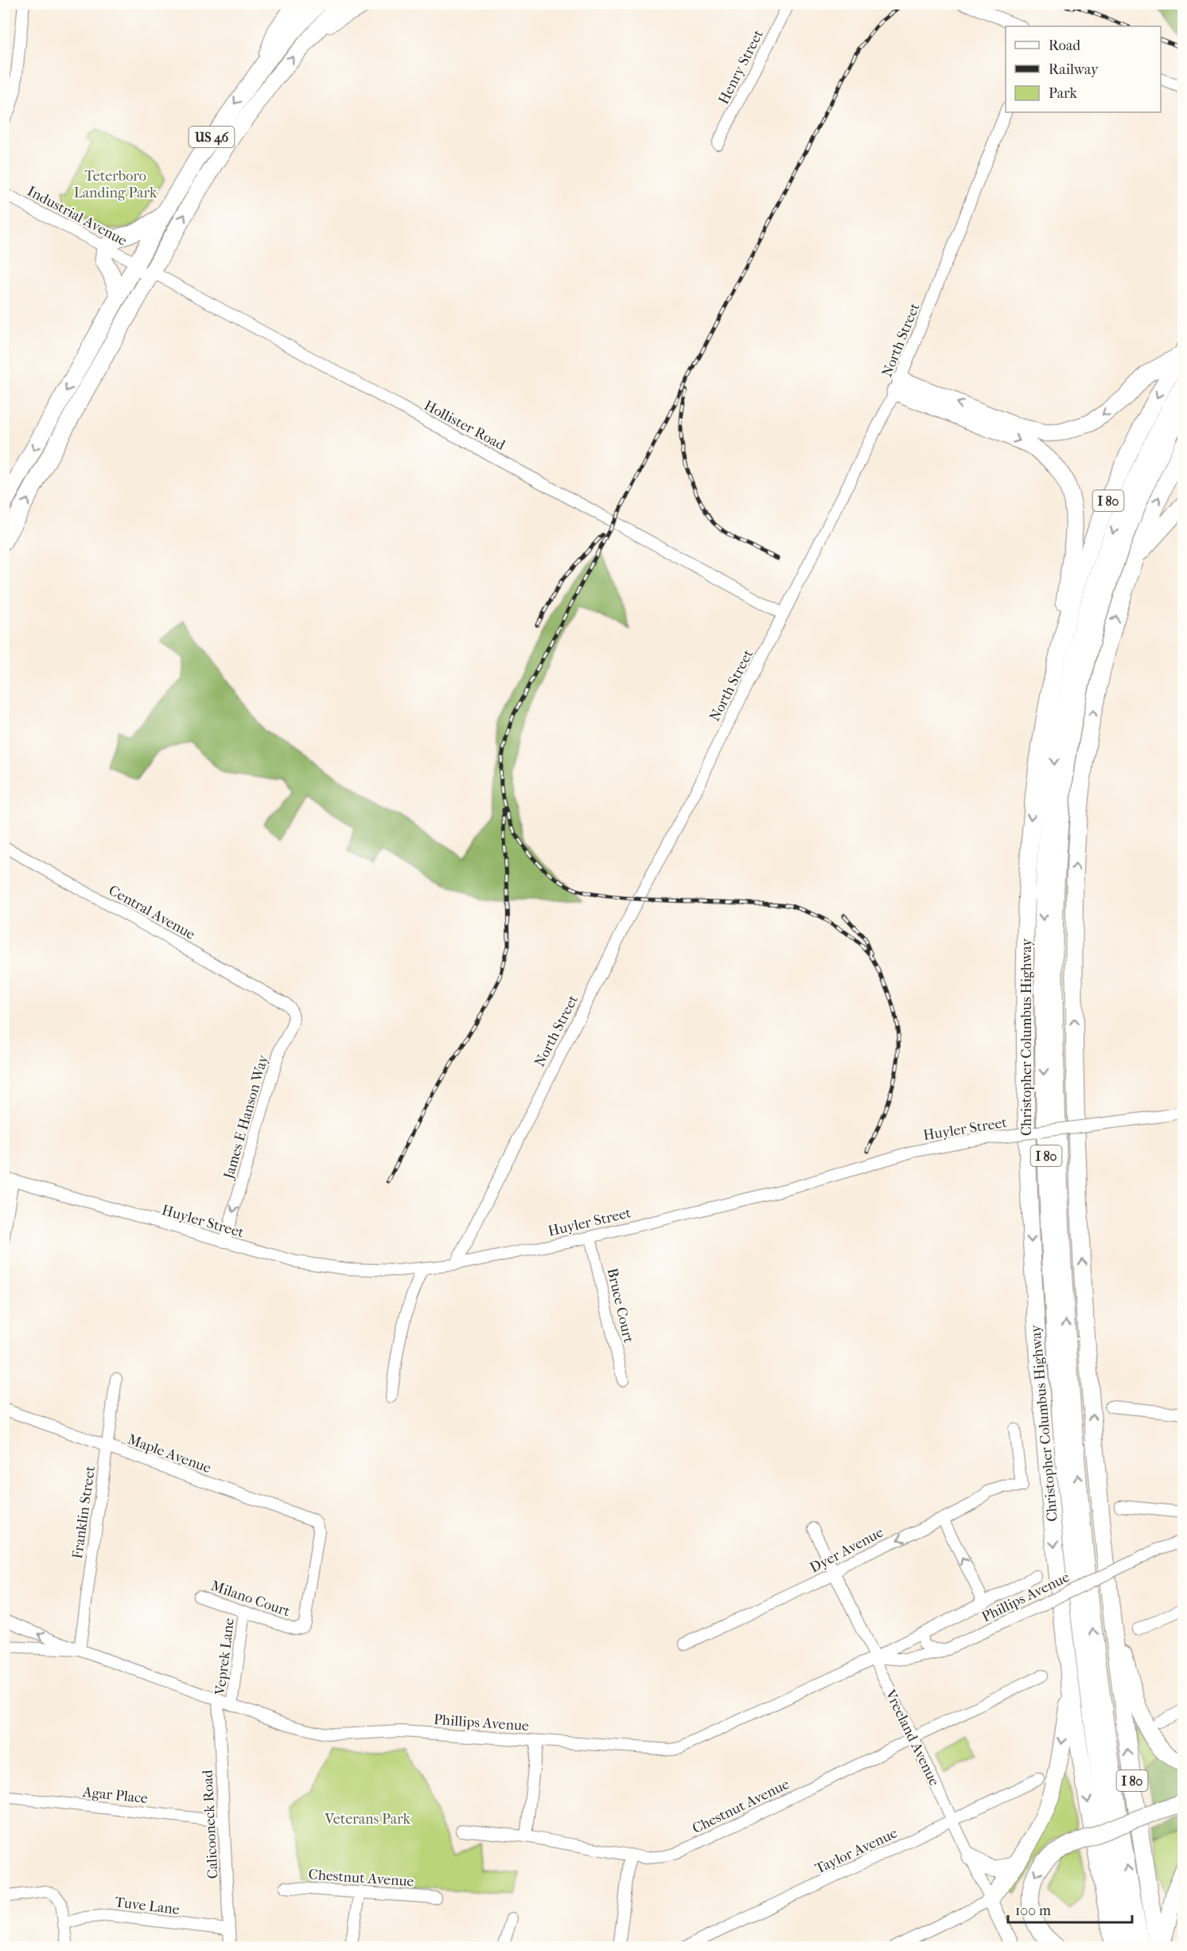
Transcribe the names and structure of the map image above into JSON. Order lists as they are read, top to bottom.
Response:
{
  "streets": {
    "highway": ["US 46", "I 80", "Christopher Columbus Highway"],
    "main road": ["Vreeland Avenue"],
    "street": [
      "Henry Street",
      "Industrial Avenue",
      "North Street",
      "Hollister Road",
      "Central Avenue",
      "James E Hanson Way",
      "Huyler Street",
      "Bruce Court",
      "Maple Avenue",
      "Franklin Street",
      "Dyer Avenue",
      "Phillips Avenue",
      "Milano Court",
      "Veprek Lane",
      "Agar Place",
      "Chestnut Avenue",
      "Calicooneck Road",
      "Taylor Avenue",
      "Tuve Lane"
    ]
  },
  "crossings": [
    ["US 46", "Industrial Avenue"],
    ["US 46", "Hollister Road"],
    ["Industrial Avenue", "Hollister Road"],
    ["North Street", "Hollister Road"],
    ["North Street", "Huyler Street"],
    ["Central Avenue", "James E Hanson Way"],
    ["James E Hanson Way", "Huyler Street"],
    ["Huyler Street", "Bruce Court"],
    ["Maple Avenue", "Franklin Street"],
    ["Maple Avenue", "Milano Court"],
    ["Franklin Street", "Phillips Avenue"],
    ["Dyer Avenue", "Vreeland Avenue"],
    ["Phillips Avenue", "Veprek Lane"],
    ["Phillips Avenue", "Vreeland Avenue"],
    ["Phillips Avenue", "Calicooneck Road"],
    ["Milano Court", "Veprek Lane"],
    ["Vreeland Avenue", "Chestnut Avenue"],
    ["Vreeland Avenue", "Taylor Avenue"],
    ["Agar Place", "Calicooneck Road"],
    ["Calicooneck Road", "Tuve Lane"]
  ],
  "one_way": ["James E Hanson Way"],
  "parks": ["Teterboro Landing Park", "Veterans Park"],
  "legend": ["Road", "Railway", "Park"],
  "scale_bar": "100 m"
}
